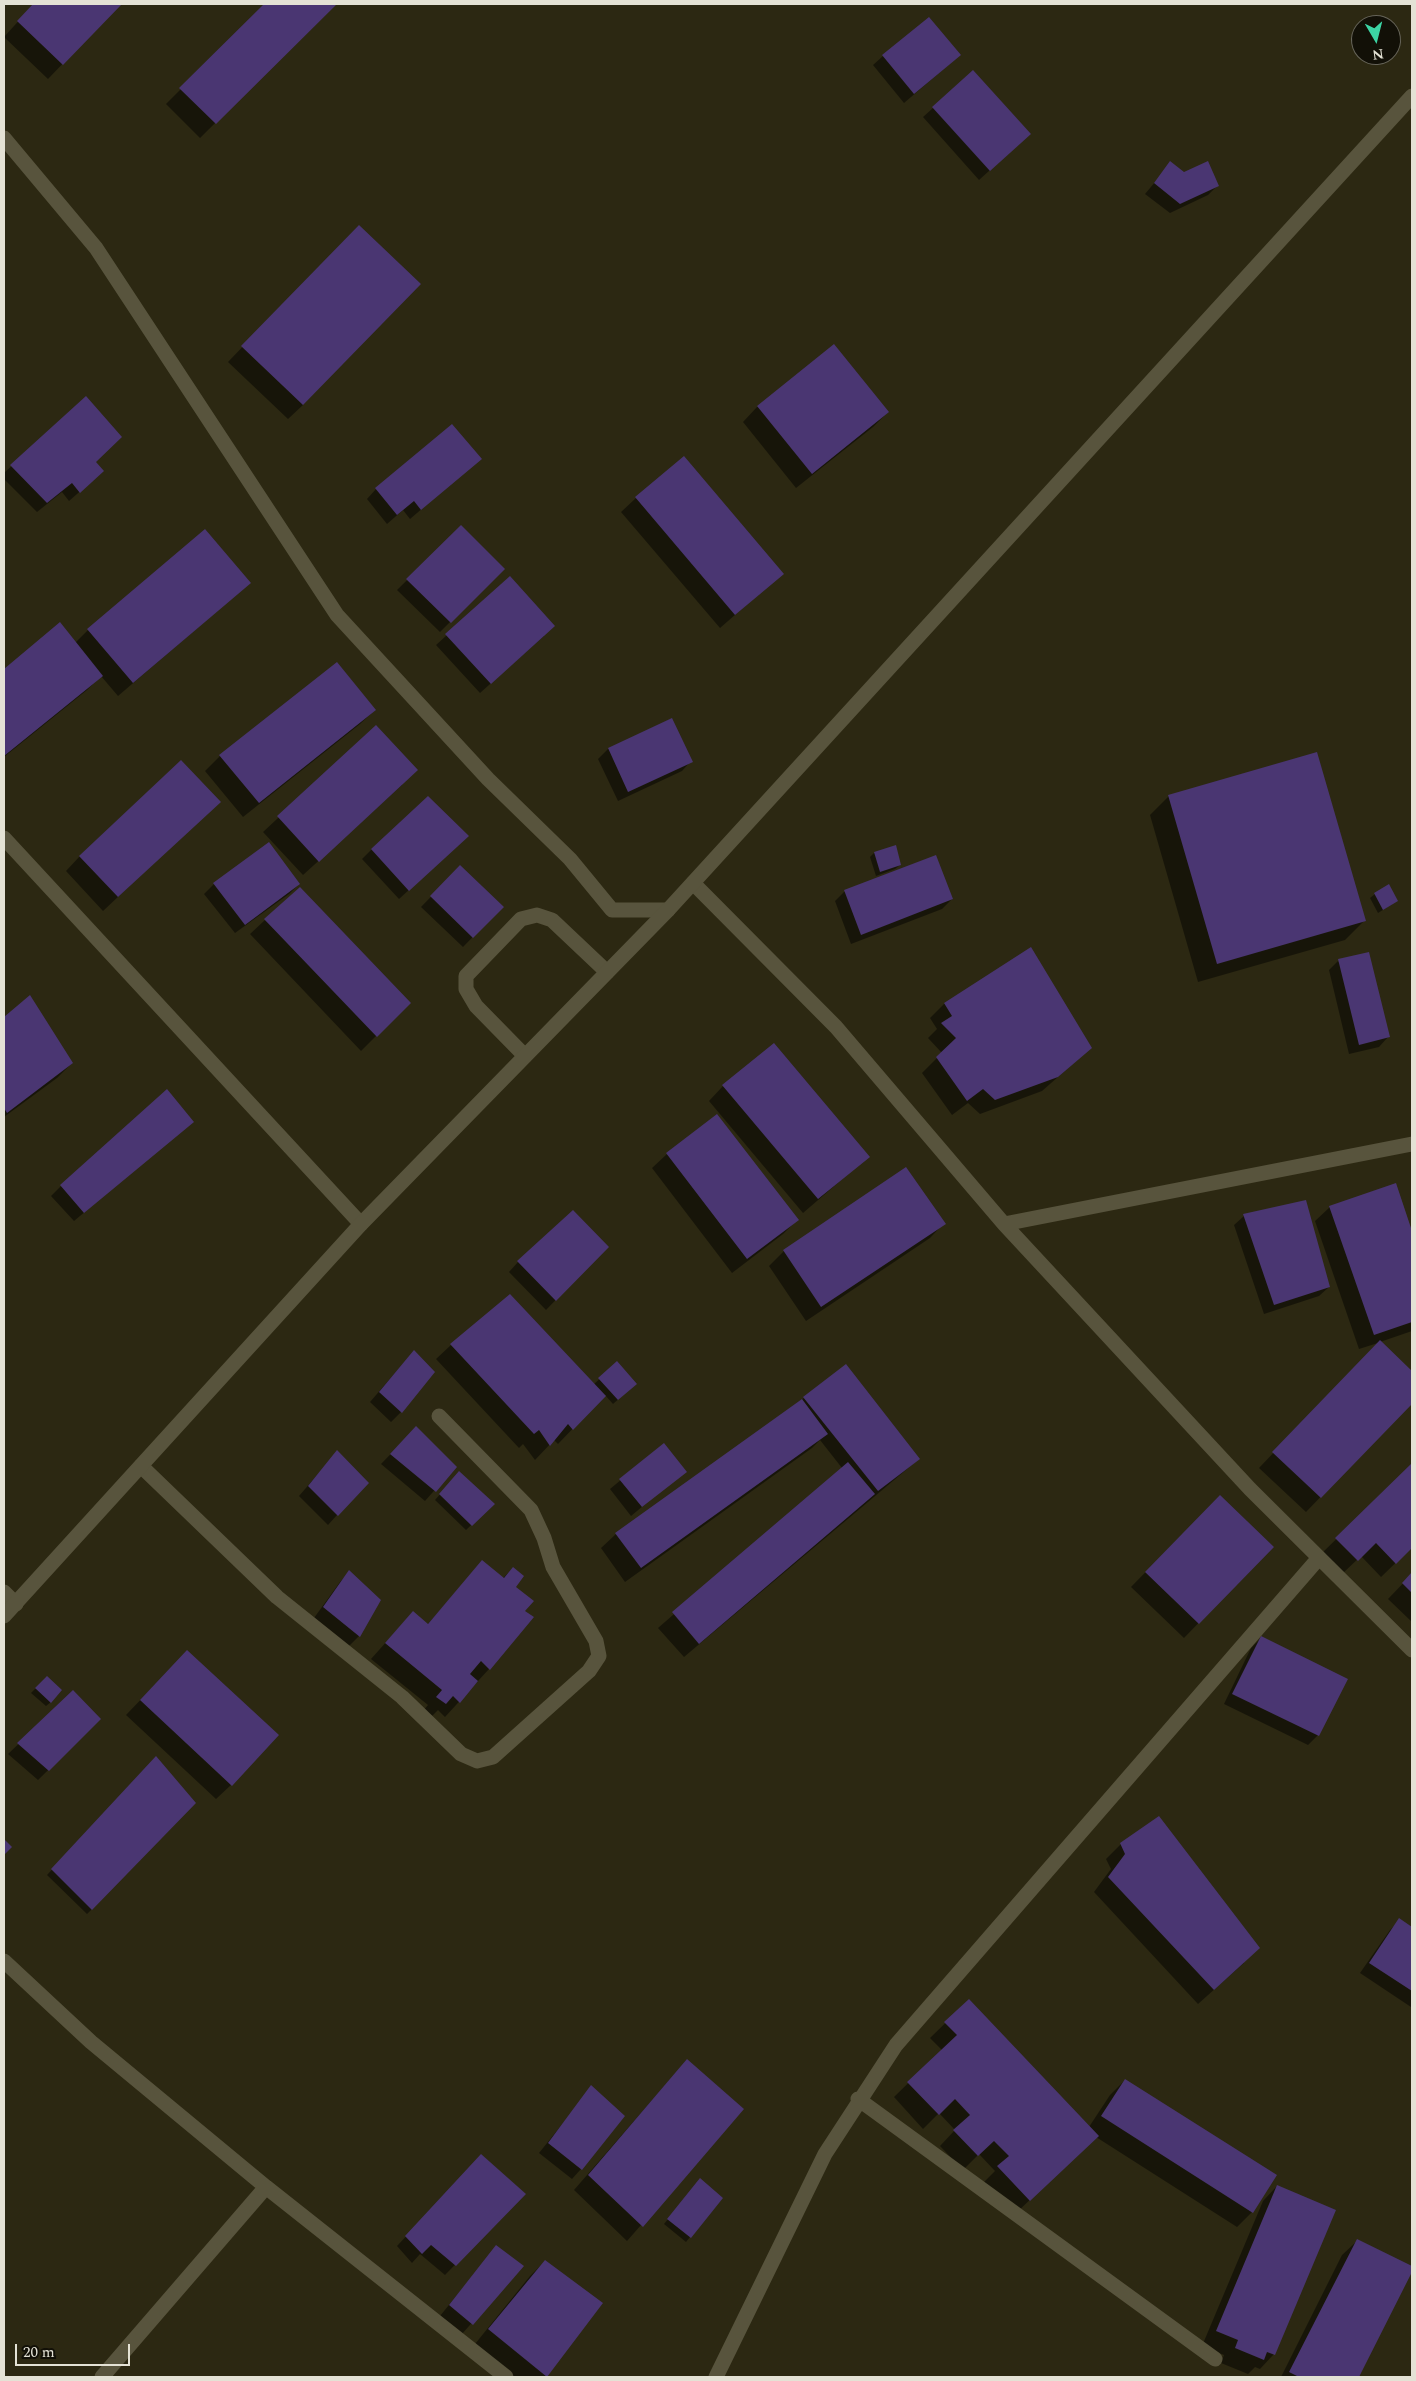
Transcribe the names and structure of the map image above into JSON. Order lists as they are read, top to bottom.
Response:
{
  "scale_bar": "20 m",
  "north": "bottom"
}
